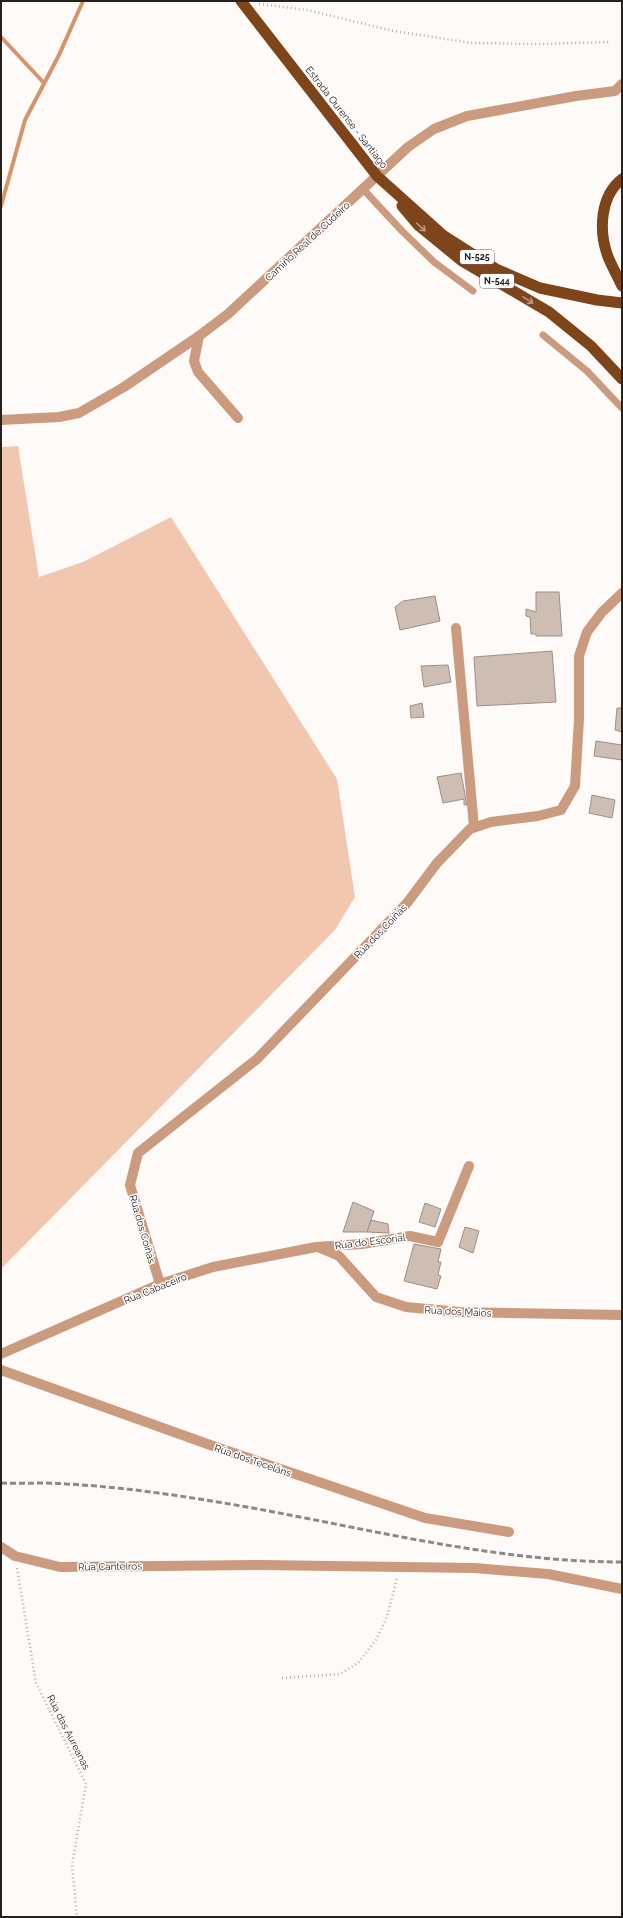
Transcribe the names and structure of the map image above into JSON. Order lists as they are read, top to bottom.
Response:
{
  "streets": {
    "highway": ["Estrada Ourense - Santiago", "N-525", "N-544"],
    "street": [
      "Camiño Real de Cudeiro",
      "Rúa dos Coiñás",
      "Rúa do Escorial",
      "Rúa Cabaceiro",
      "Rúa dos Maios",
      "Rúa dos Teceláns",
      "Rúa Canteiros"
    ],
    "path": ["Rúa das Aureanas"]
  },
  "crossings": [
    ["Estrada Ourense - Santiago", "Camiño Real de Cudeiro"],
    ["Estrada Ourense - Santiago", "N-544"],
    ["Camiño Real de Cudeiro", "N-544"],
    ["Rúa dos Coiñás", "Rúa Cabaceiro"],
    ["Rúa do Escorial", "Rúa Cabaceiro"],
    ["Rúa do Escorial", "Rúa dos Maios"],
    ["Rúa Cabaceiro", "Rúa dos Maios"],
    ["Rúa Canteiros", "Rúa das Aureanas"]
  ]
}
